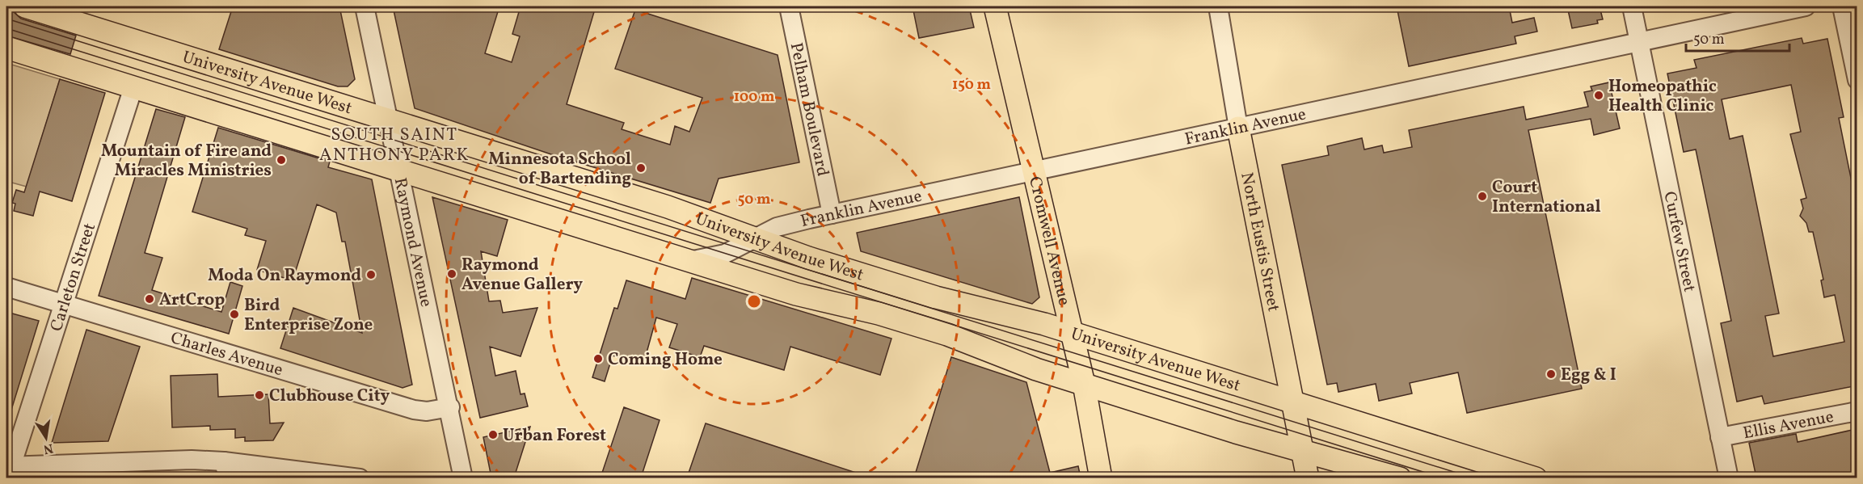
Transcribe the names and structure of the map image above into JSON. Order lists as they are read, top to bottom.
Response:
{
  "streets": {
    "main road": ["University Avenue West", "Cromwell Avenue", "North Eustis Street"],
    "street": [
      "Pelham Boulevard",
      "Franklin Avenue",
      "Raymond Avenue",
      "Curfew Street",
      "Carleton Street",
      "Charles Avenue",
      "Ellis Avenue"
    ]
  },
  "crossings": [
    ["University Avenue West", "Franklin Avenue"],
    ["University Avenue West", "Raymond Avenue"],
    ["University Avenue West", "Cromwell Avenue"],
    ["University Avenue West", "North Eustis Street"],
    ["University Avenue West", "Carleton Street"],
    ["Pelham Boulevard", "Franklin Avenue"],
    ["Franklin Avenue", "Cromwell Avenue"],
    ["Franklin Avenue", "North Eustis Street"],
    ["Franklin Avenue", "Curfew Street"],
    ["Raymond Avenue", "Charles Avenue"],
    ["Curfew Street", "Ellis Avenue"],
    ["Carleton Street", "Charles Avenue"]
  ],
  "districts": ["SOUTH SAINT ANTHONY PARK"],
  "places": [
    "Homeopathic Health Clinic",
    "Mountain of Fire and Miracles Ministries",
    "Minnesota School of Bartending",
    "Court International",
    "Raymond Avenue Gallery",
    "Moda On Raymond",
    "ArtCrop",
    "Bird Enterprise Zone",
    "Coming Home",
    "Egg & I",
    "Clubhouse City",
    "Urban Forest"
  ],
  "scale_bar": "50 m",
  "north": "bottom",
  "rings": ["150 m", "100 m", "50 m"]
}
